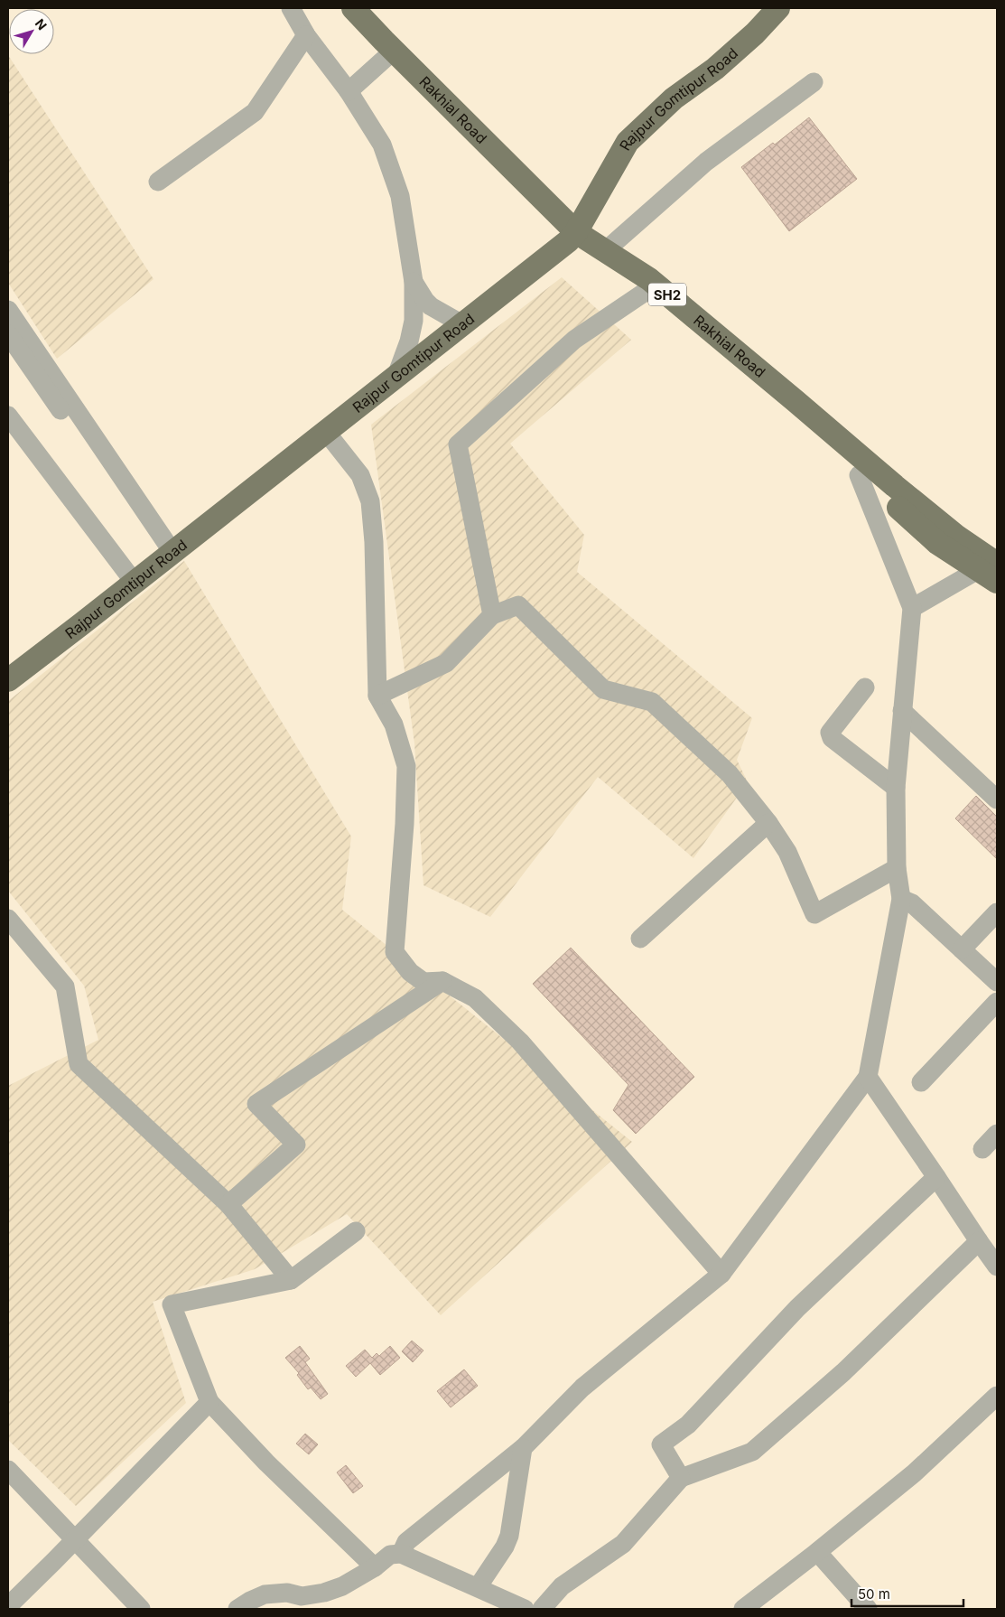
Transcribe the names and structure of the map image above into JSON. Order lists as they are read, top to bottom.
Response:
{
  "streets": {
    "main road": ["Rajpur Gomtipur Road", "Rakhial Road", "SH2"]
  },
  "crossings": [
    ["Rajpur Gomtipur Road", "Rakhial Road"]
  ],
  "scale_bar": "50 m",
  "north": "top right"
}
